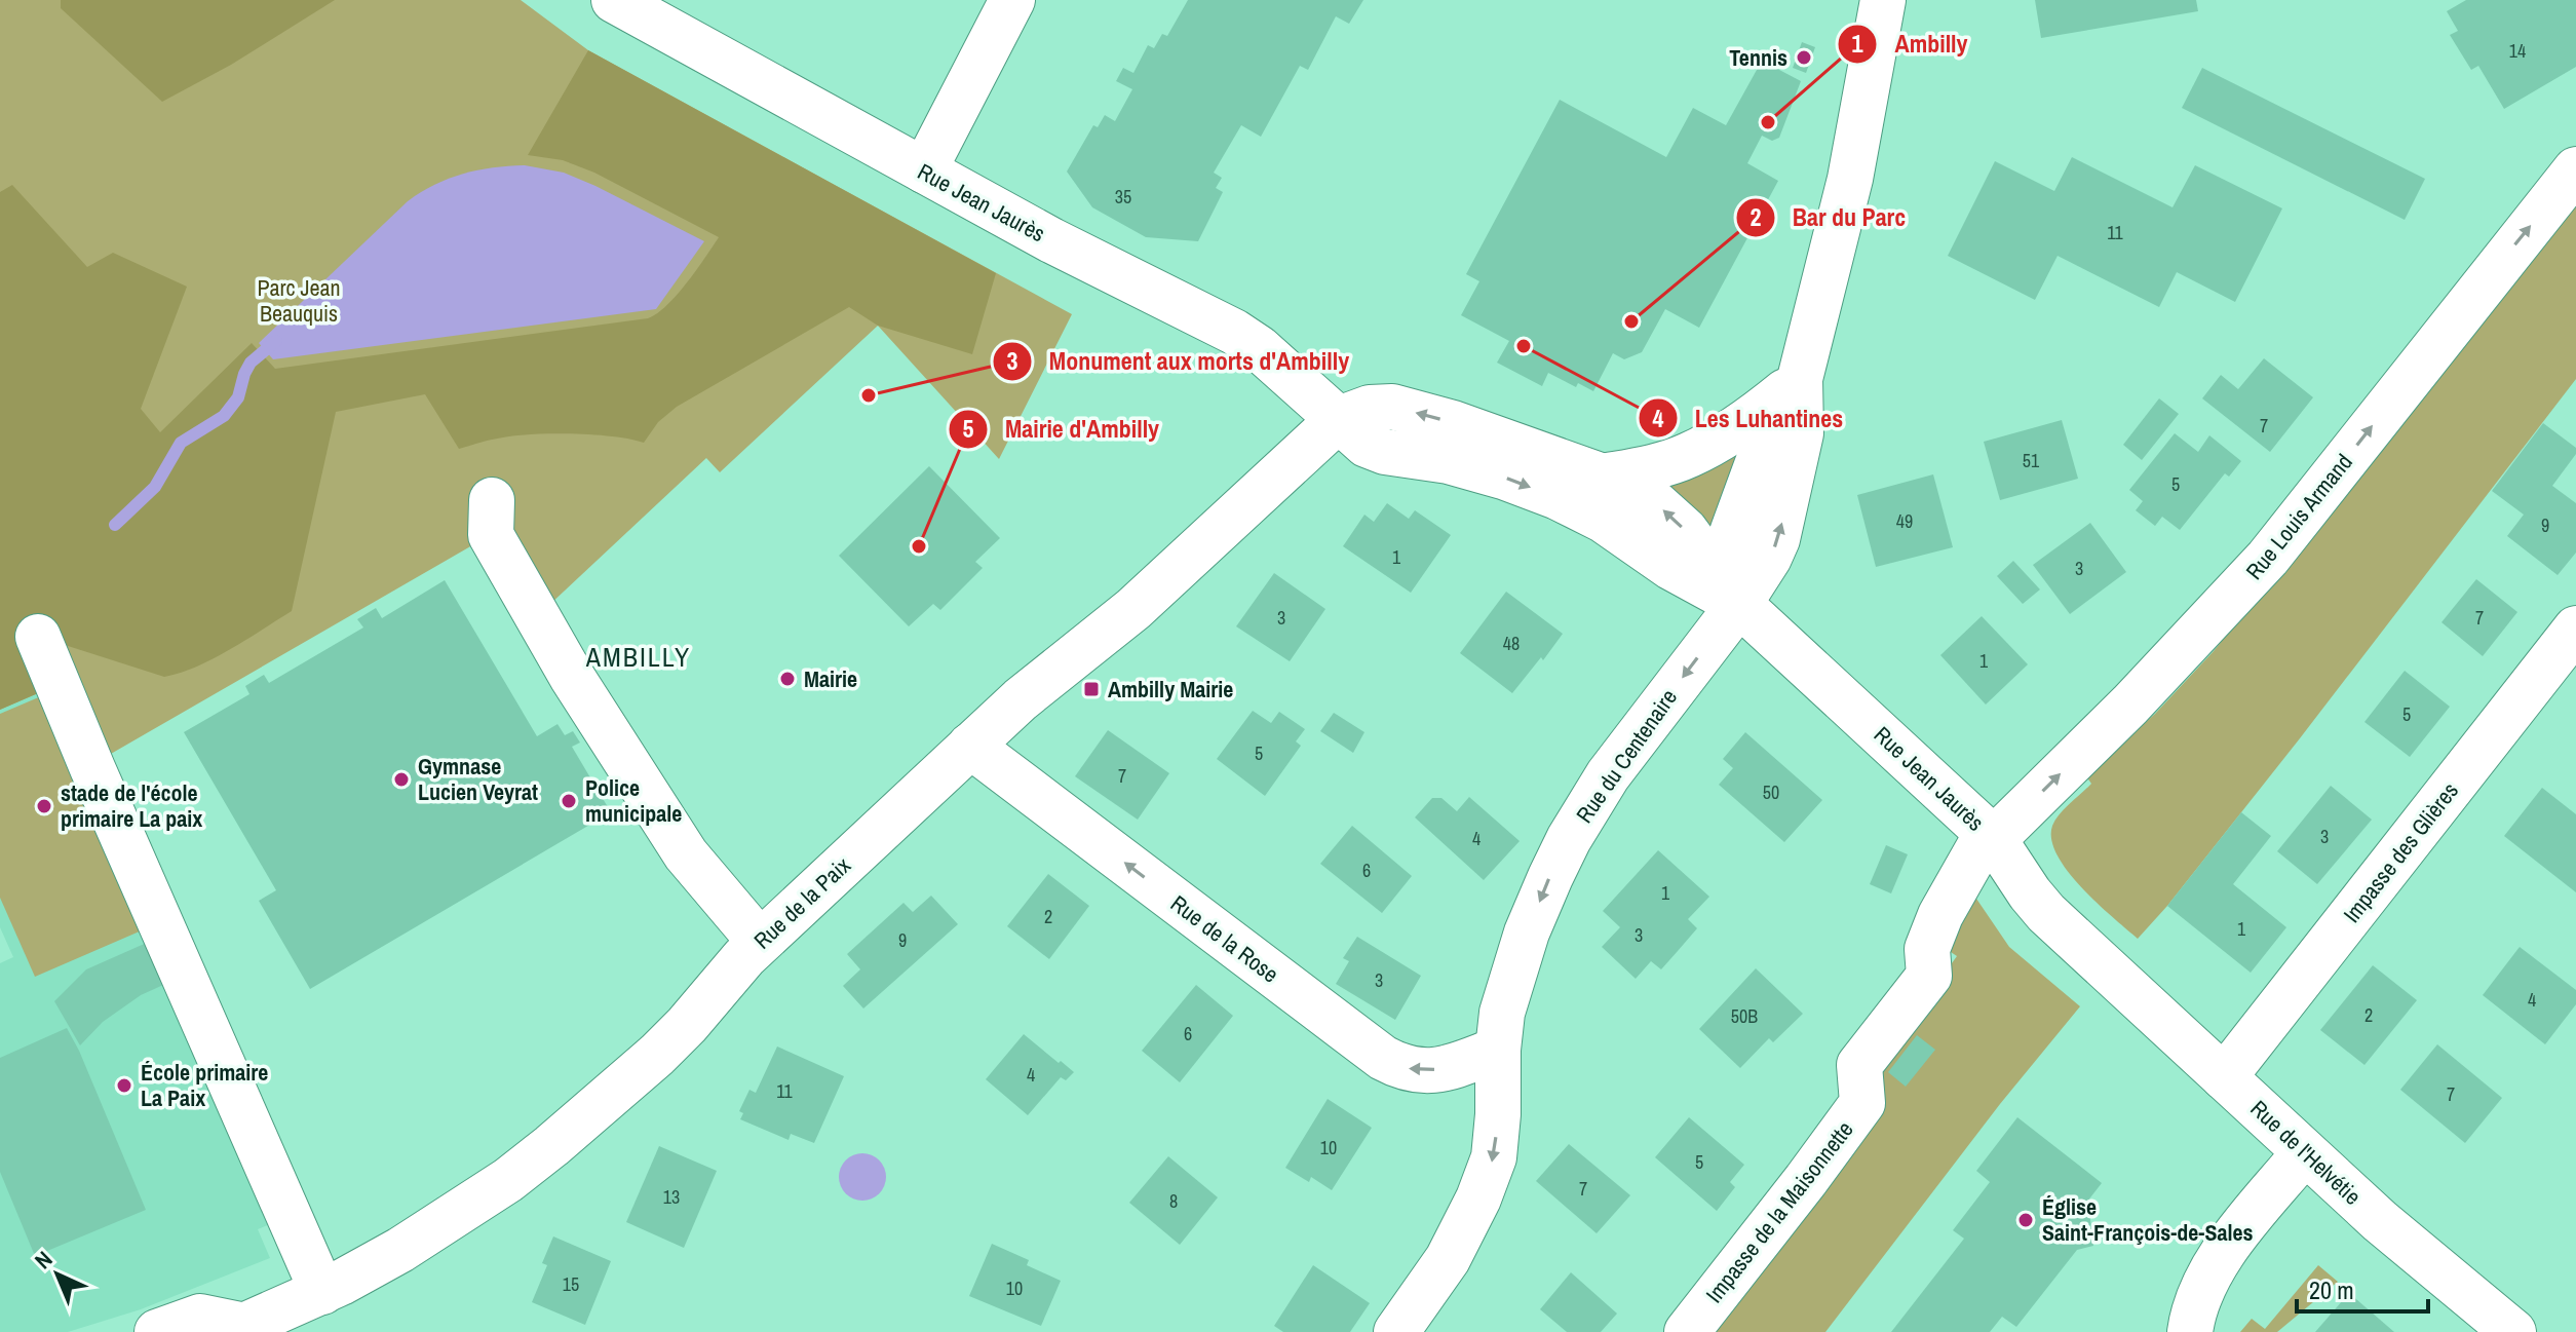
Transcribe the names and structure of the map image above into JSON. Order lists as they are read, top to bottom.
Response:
{
  "streets": {
    "street": [
      "Rue Jean Jaurès",
      "Rue Louis Armand",
      "Rue du Centenaire",
      "Impasse des Glières",
      "Rue de la Paix",
      "Rue de la Rose",
      "Rue de l'Helvétie",
      "Impasse de la Maisonnette"
    ]
  },
  "crossings": [
    ["Rue Jean Jaurès", "Rue Louis Armand"],
    ["Rue Jean Jaurès", "Rue du Centenaire"],
    ["Rue Jean Jaurès", "Rue de la Paix"],
    ["Rue Jean Jaurès", "Rue de l'Helvétie"],
    ["Rue Jean Jaurès", "Impasse de la Maisonnette"],
    ["Rue Louis Armand", "Impasse de la Maisonnette"],
    ["Rue du Centenaire", "Rue de la Rose"],
    ["Impasse des Glières", "Rue de l'Helvétie"],
    ["Rue de la Paix", "Rue de la Rose"]
  ],
  "one_way": ["Rue Louis Armand", "Rue du Centenaire", "Rue de la Rose"],
  "districts": ["AMBILLY"],
  "parks": ["Parc Jean Beauquis"],
  "places": {
    "other": [
      "Tennis",
      "Ambilly",
      "Bar du Parc",
      "Les Luhantines",
      "Monument aux morts d'Ambilly",
      "Mairie d'Ambilly",
      "Mairie",
      "Gymnase Lucien Veyrat",
      "Police municipale",
      "stade de l'école primaire La paix",
      "École primaire La Paix",
      "Église Saint-François-de-Sales"
    ],
    "transit": ["Ambilly Mairie"]
  },
  "house_numbers": [
    "14",
    "35",
    "11",
    "7",
    "51",
    "5",
    "49",
    "9",
    "1",
    "3",
    "3",
    "7",
    "48",
    "1",
    "5",
    "5",
    "7",
    "50",
    "3",
    "4",
    "6",
    "1",
    "2",
    "1",
    "3",
    "9",
    "3",
    "4",
    "2",
    "50B",
    "6",
    "4",
    "11",
    "7",
    "10",
    "5",
    "7",
    "13",
    "8",
    "15",
    "10"
  ],
  "scale_bar": "20 m",
  "north": "top left"
}
